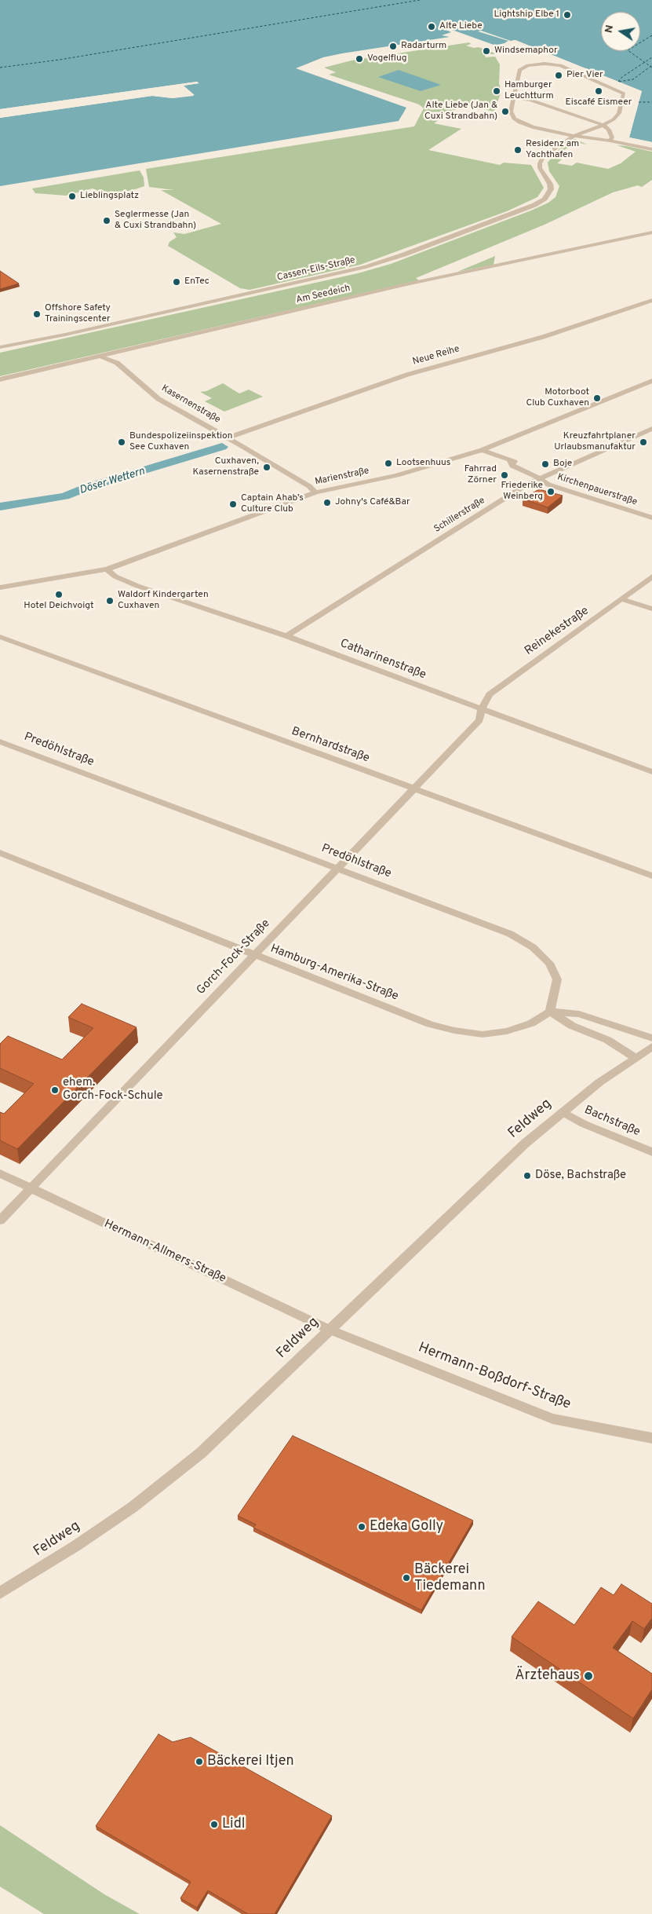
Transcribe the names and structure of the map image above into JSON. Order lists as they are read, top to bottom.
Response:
{
  "streets": {
    "street": [
      "Cassen-Eils-Straße",
      "Am Seedeich",
      "Neue Reihe",
      "Kasernenstraße",
      "Marienstraße",
      "Kirchenpauerstraße",
      "Schillerstraße",
      "Reinekestraße",
      "Catharinenstraße",
      "Bernhardstraße",
      "Predöhlstraße",
      "Gorch-Fock-Straße",
      "Hamburg-Amerika-Straße",
      "Feldweg",
      "Bachstraße",
      "Hermann-Allmers-Straße",
      "Hermann-Boßdorf-Straße"
    ]
  },
  "crossings": [
    ["Am Seedeich", "Kasernenstraße"],
    ["Neue Reihe", "Kasernenstraße"],
    ["Kasernenstraße", "Marienstraße"],
    ["Marienstraße", "Kirchenpauerstraße"],
    ["Marienstraße", "Catharinenstraße"],
    ["Kirchenpauerstraße", "Schillerstraße"],
    ["Schillerstraße", "Catharinenstraße"],
    ["Reinekestraße", "Catharinenstraße"],
    ["Reinekestraße", "Gorch-Fock-Straße"],
    ["Catharinenstraße", "Gorch-Fock-Straße"],
    ["Bernhardstraße", "Gorch-Fock-Straße"],
    ["Predöhlstraße", "Gorch-Fock-Straße"],
    ["Predöhlstraße", "Hamburg-Amerika-Straße"],
    ["Gorch-Fock-Straße", "Hamburg-Amerika-Straße"],
    ["Gorch-Fock-Straße", "Hermann-Allmers-Straße"],
    ["Feldweg", "Bachstraße"],
    ["Feldweg", "Hermann-Allmers-Straße"],
    ["Feldweg", "Hermann-Boßdorf-Straße"],
    ["Hermann-Allmers-Straße", "Hermann-Boßdorf-Straße"]
  ],
  "water": ["Döser Wettern"],
  "places": [
    "Lightship Elbe 1",
    "Alte Liebe",
    "Radarturm",
    "Windsemaphor",
    "Vogelflug",
    "Pier Vier",
    "Hamburger Leuchtturm",
    "Eiscafé Eismeer",
    "Alte Liebe (Jan & Cuxi Strandbahn)",
    "Residenz am Yachthafen",
    "Lieblingsplatz",
    "Seglermesse (Jan & Cuxi Strandbahn)",
    "EnTec",
    "Offshore Safety Trainingscenter",
    "Motorboot Club Cuxhaven",
    "Bundespolizeiinspektion See Cuxhaven",
    "Kreuzfahrtplaner Urlaubsmanufaktur",
    "Lootsenhuus",
    "Boje",
    "Cuxhaven, Kasernenstraße",
    "Fahrrad Zörner",
    "Friederike Weinberg",
    "Johny's Café&Bar",
    "Captain Ahab’s Culture Club",
    "Hotel Deichvoigt",
    "Waldorf Kindergarten Cuxhaven",
    "ehem. Gorch-Fock-Schule",
    "Döse, Bachstraße",
    "Edeka Golly",
    "Bäckerei Tiedemann",
    "Ärztehaus",
    "Bäckerei Itjen",
    "Lidl"
  ],
  "north": "left"
}
